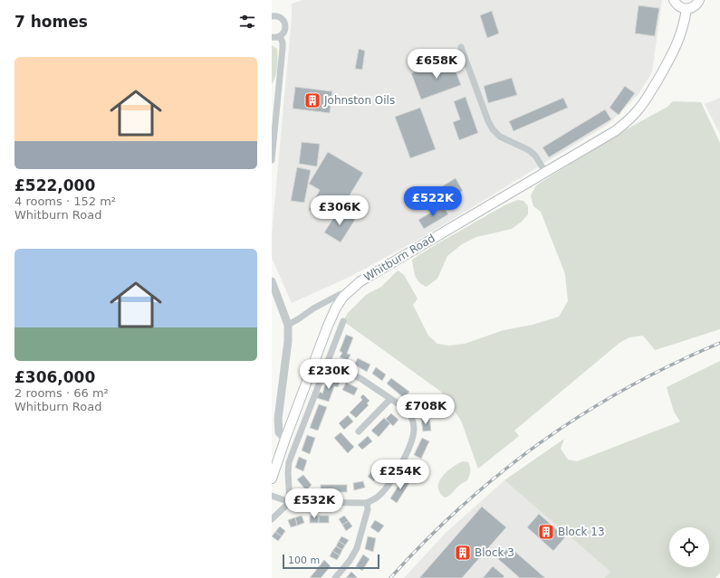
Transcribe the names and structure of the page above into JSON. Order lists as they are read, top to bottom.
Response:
{
  "streets": {
    "main road": ["Whitburn Road"]
  },
  "places": {
    "building": ["Johnston Oils", "Block 13", "Block 3"]
  },
  "scale_bar": "100 m",
  "page": {
    "heading": "7 homes",
    "list": [
      {
        "name": "£522,000",
        "note": "4 rooms · 152 m² · Whitburn Road"
      },
      {
        "name": "£306,000",
        "note": "2 rooms · 66 m² · Whitburn Road"
      }
    ],
    "price": [
      "£658K",
      "£522K",
      "£306K",
      "£230K",
      "£708K",
      "£254K",
      "£532K"
    ],
    "scale": "100 m"
  }
}
